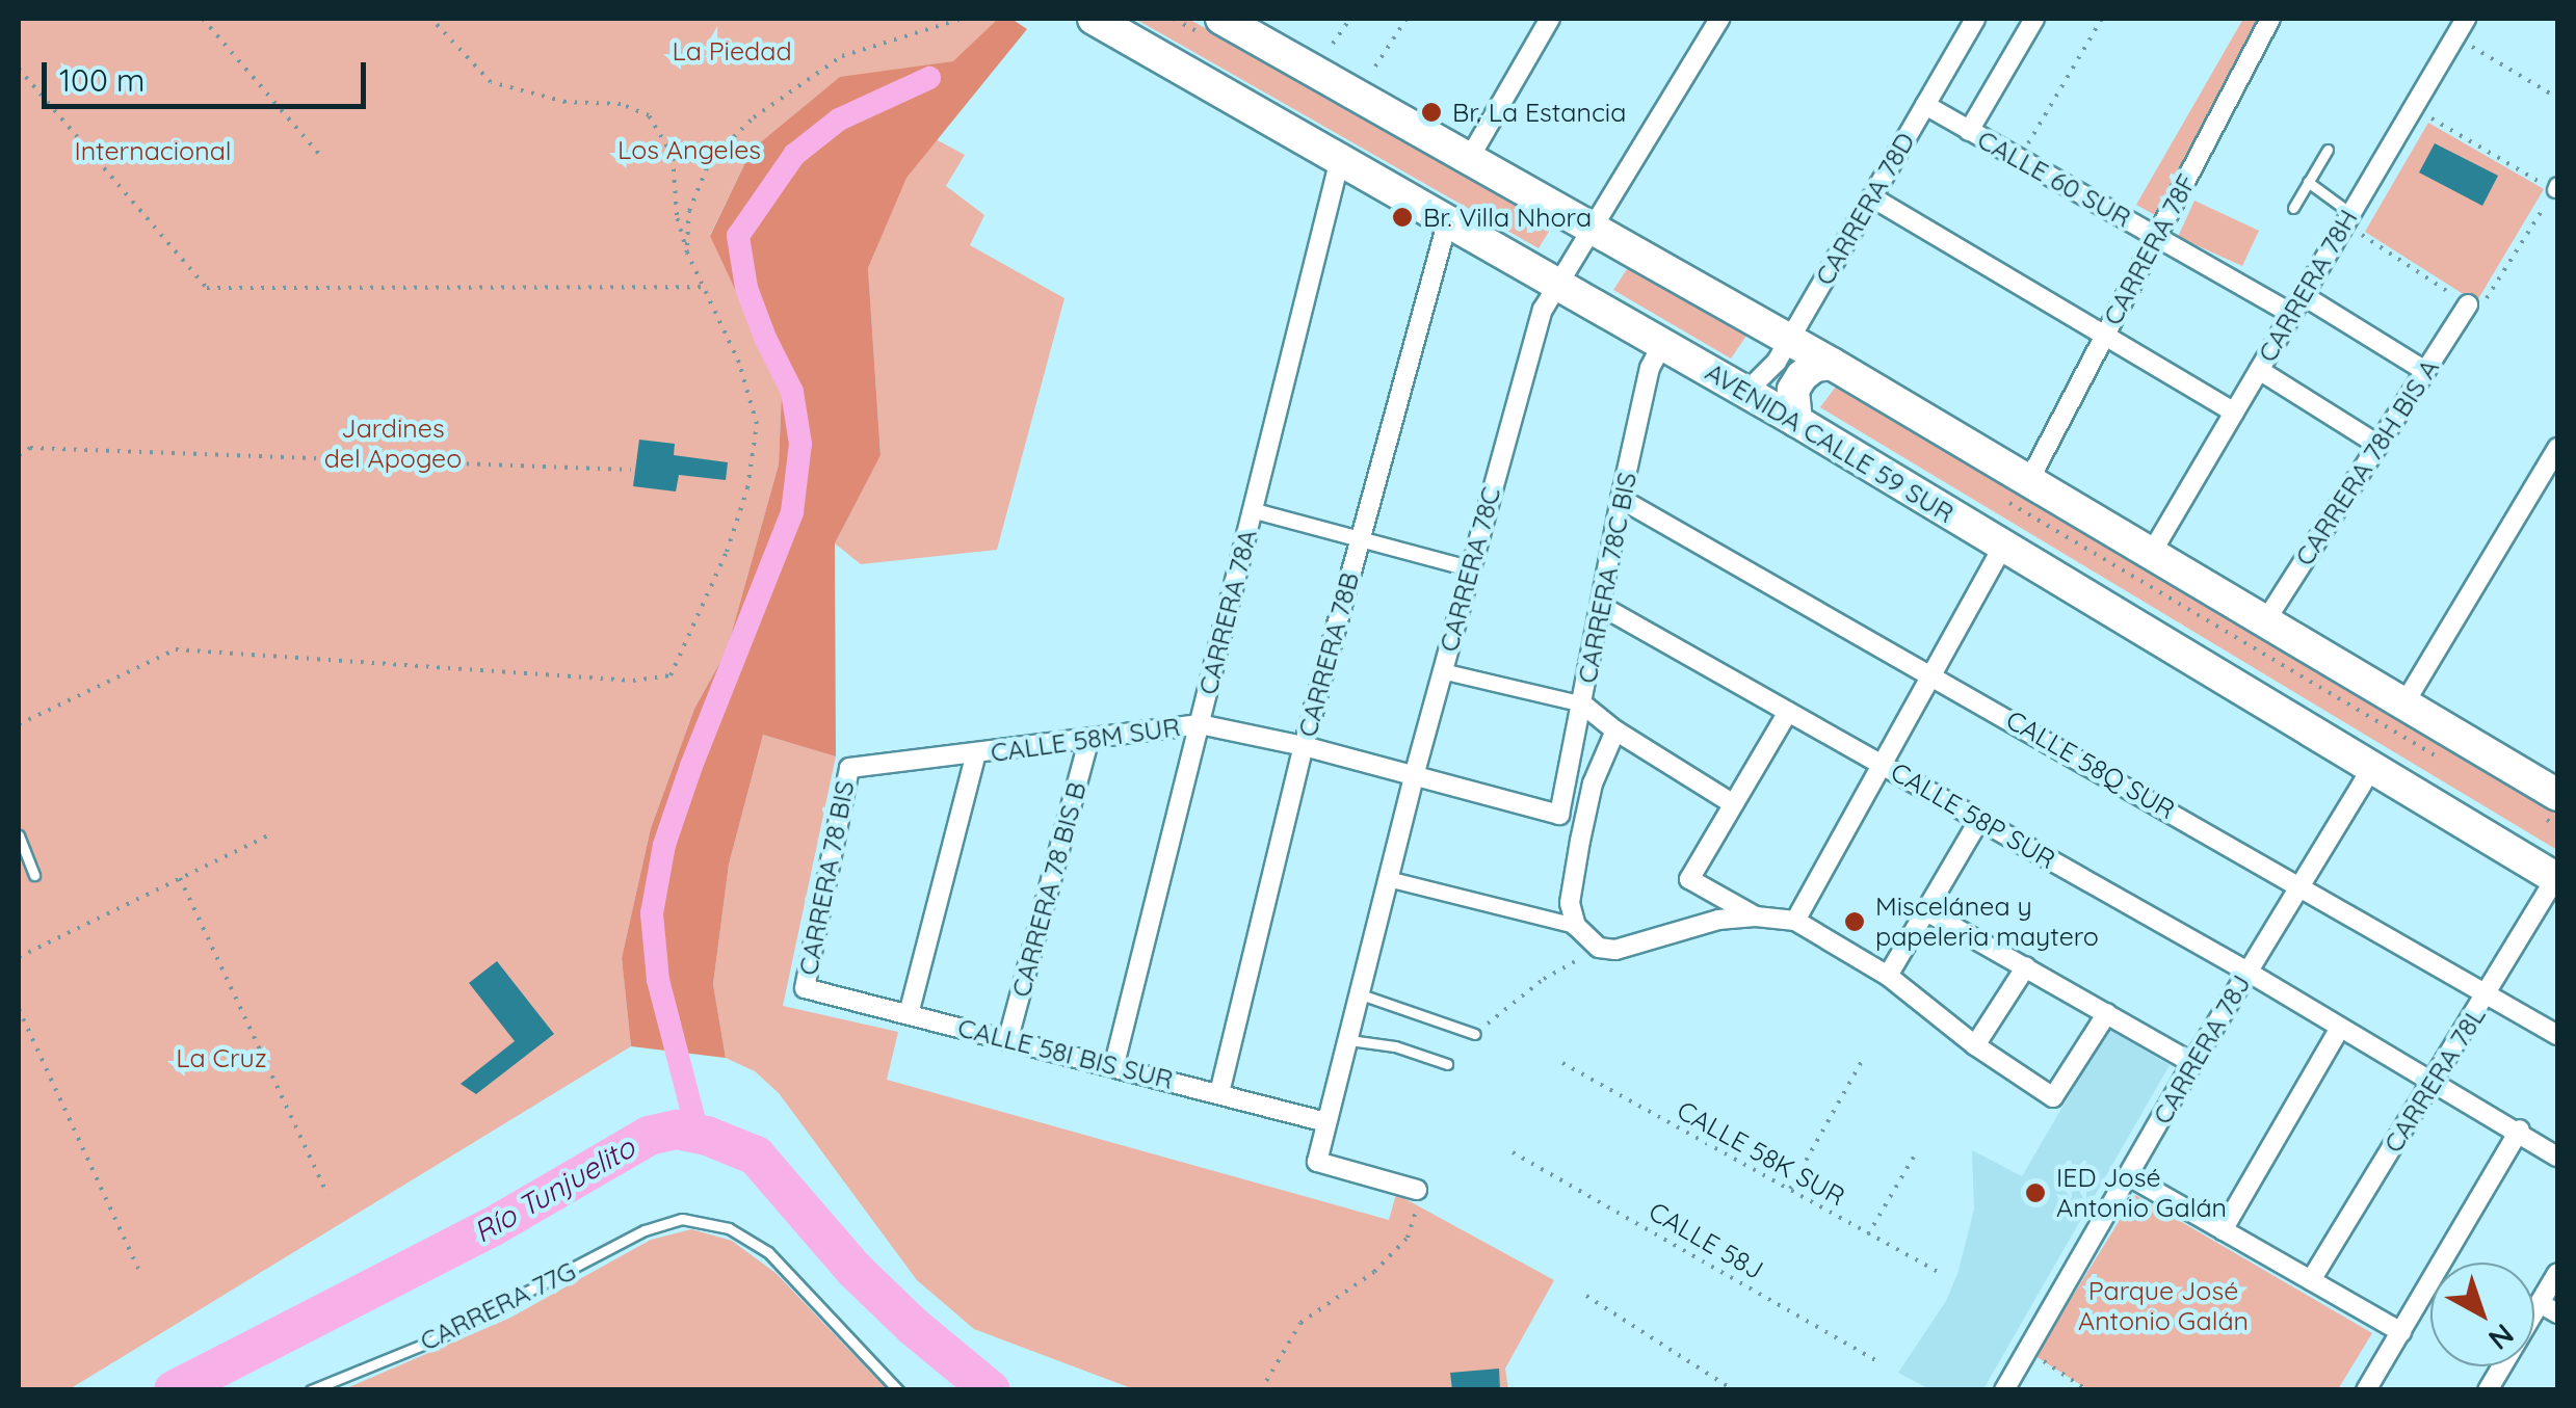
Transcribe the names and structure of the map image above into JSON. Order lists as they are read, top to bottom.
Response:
{
  "streets": {
    "main road": ["AVENIDA CALLE 59 SUR"],
    "street": [
      "CALLE 60 SUR",
      "CARRERA 78D",
      "CARRERA 78F",
      "CARRERA 78H",
      "CARRERA 78H BIS A",
      "CARRERA 78C",
      "CARRERA 78C BIS",
      "CARRERA 78A",
      "CARRERA 78B",
      "CALLE 58M SUR",
      "CALLE 58Q SUR",
      "CALLE 58P SUR",
      "CARRERA 78 BIS",
      "CARRERA 78 BIS B",
      "CARRERA 78J",
      "CALLE 58I BIS SUR",
      "CARRERA 78L"
    ],
    "lane": ["CARRERA 77G"],
    "path": ["CALLE 58K SUR", "CALLE 58J"]
  },
  "crossings": [
    ["CALLE 60 SUR", "CARRERA 78D"],
    ["CALLE 60 SUR", "CARRERA 78F"],
    ["CALLE 60 SUR", "CARRERA 78H"],
    ["CARRERA 78D", "AVENIDA CALLE 59 SUR"],
    ["AVENIDA CALLE 59 SUR", "CARRERA 78C"],
    ["AVENIDA CALLE 59 SUR", "CARRERA 78C BIS"],
    ["AVENIDA CALLE 59 SUR", "CARRERA 78A"],
    ["AVENIDA CALLE 59 SUR", "CARRERA 78B"],
    ["AVENIDA CALLE 59 SUR", "CARRERA 78J"],
    ["AVENIDA CALLE 59 SUR", "CARRERA 78L"],
    ["CARRERA 78C", "CALLE 58M SUR"],
    ["CARRERA 78C", "CALLE 58I BIS SUR"],
    ["CARRERA 78C BIS", "CALLE 58M SUR"],
    ["CARRERA 78C BIS", "CALLE 58Q SUR"],
    ["CARRERA 78C BIS", "CALLE 58P SUR"],
    ["CARRERA 78A", "CALLE 58M SUR"],
    ["CARRERA 78A", "CALLE 58I BIS SUR"],
    ["CARRERA 78B", "CALLE 58M SUR"],
    ["CARRERA 78B", "CALLE 58I BIS SUR"],
    ["CALLE 58M SUR", "CARRERA 78 BIS"],
    ["CALLE 58M SUR", "CARRERA 78 BIS B"],
    ["CALLE 58Q SUR", "CARRERA 78J"],
    ["CALLE 58Q SUR", "CARRERA 78L"],
    ["CALLE 58P SUR", "CARRERA 78J"],
    ["CALLE 58P SUR", "CARRERA 78L"],
    ["CARRERA 78 BIS", "CALLE 58I BIS SUR"],
    ["CARRERA 78 BIS B", "CALLE 58I BIS SUR"]
  ],
  "water": ["Río Tunjuelito"],
  "parks": [
    "La Piedad",
    "Los Angeles",
    "Internacional",
    "Jardines del Apogeo",
    "La Cruz",
    "Parque José Antonio Galán"
  ],
  "places": [
    "Br. La Estancia",
    "Br. Villa Nhora",
    "Miscelánea y papeleria maytero",
    "IED José Antonio Galán"
  ],
  "scale_bar": "100 m",
  "north": "bottom right"
}
